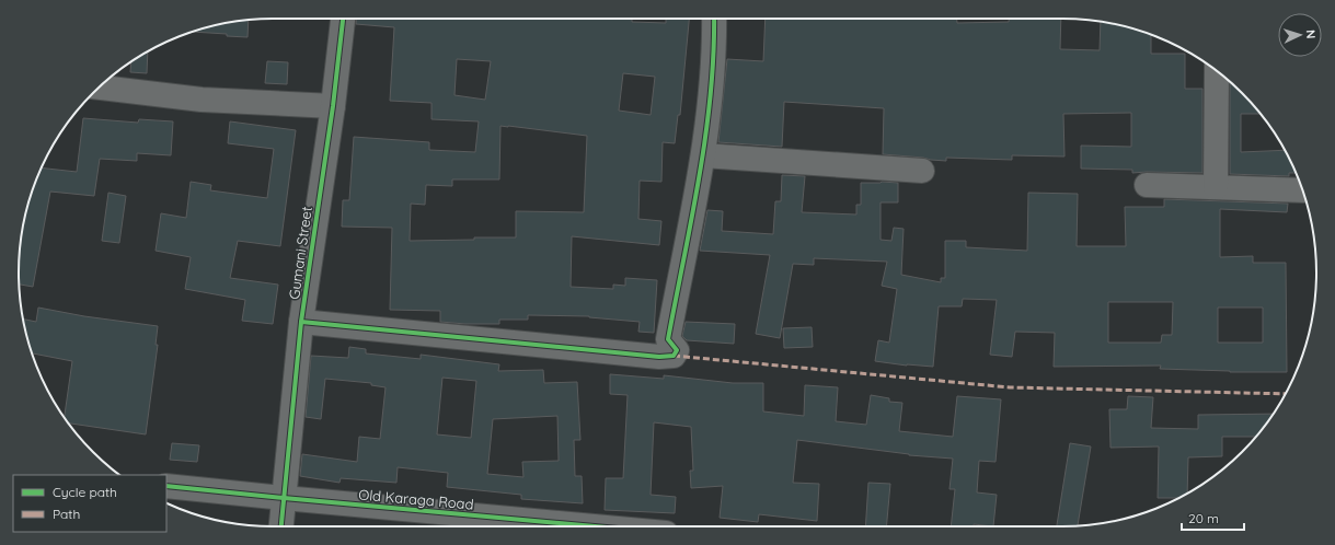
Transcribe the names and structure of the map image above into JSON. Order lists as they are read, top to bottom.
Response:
{
  "streets": {
    "street": ["Gumani Street", "Old Karaga Road"]
  },
  "crossings": [
    ["Gumani Street", "Old Karaga Road"]
  ],
  "legend": ["Cycle path", "Path"],
  "scale_bar": "20 m",
  "north": "right"
}
